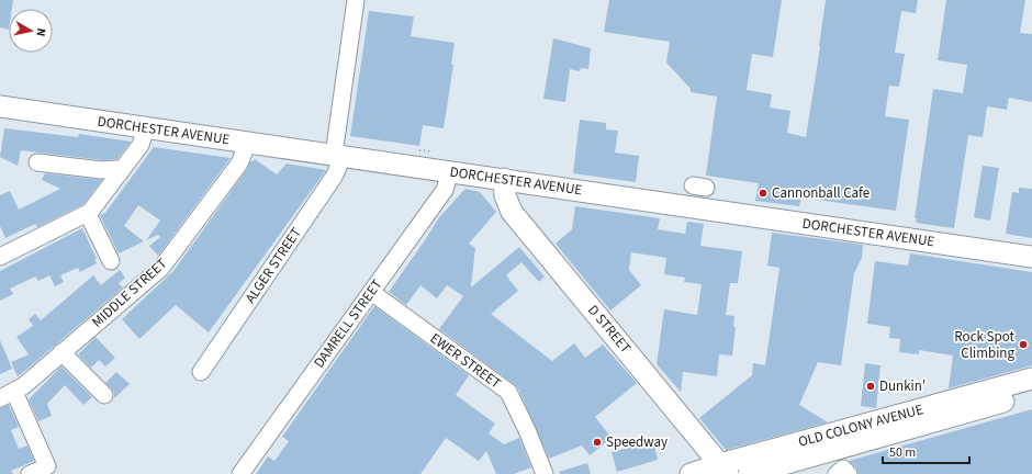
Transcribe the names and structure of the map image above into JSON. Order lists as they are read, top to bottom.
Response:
{
  "streets": {
    "main road": ["DORCHESTER AVENUE", "D STREET", "OLD COLONY AVENUE"],
    "street": [
      "ALGER STREET",
      "MIDDLE STREET",
      "DAMRELL STREET",
      "EWER STREET"
    ]
  },
  "crossings": [
    ["DORCHESTER AVENUE", "ALGER STREET"],
    ["DORCHESTER AVENUE", "MIDDLE STREET"],
    ["DORCHESTER AVENUE", "DAMRELL STREET"],
    ["DORCHESTER AVENUE", "D STREET"],
    ["DAMRELL STREET", "EWER STREET"],
    ["D STREET", "OLD COLONY AVENUE"]
  ],
  "places": [
    "Cannonball Cafe",
    "Rock Spot Climbing",
    "Dunkin'",
    "Speedway"
  ],
  "scale_bar": "50 m",
  "north": "right"
}
